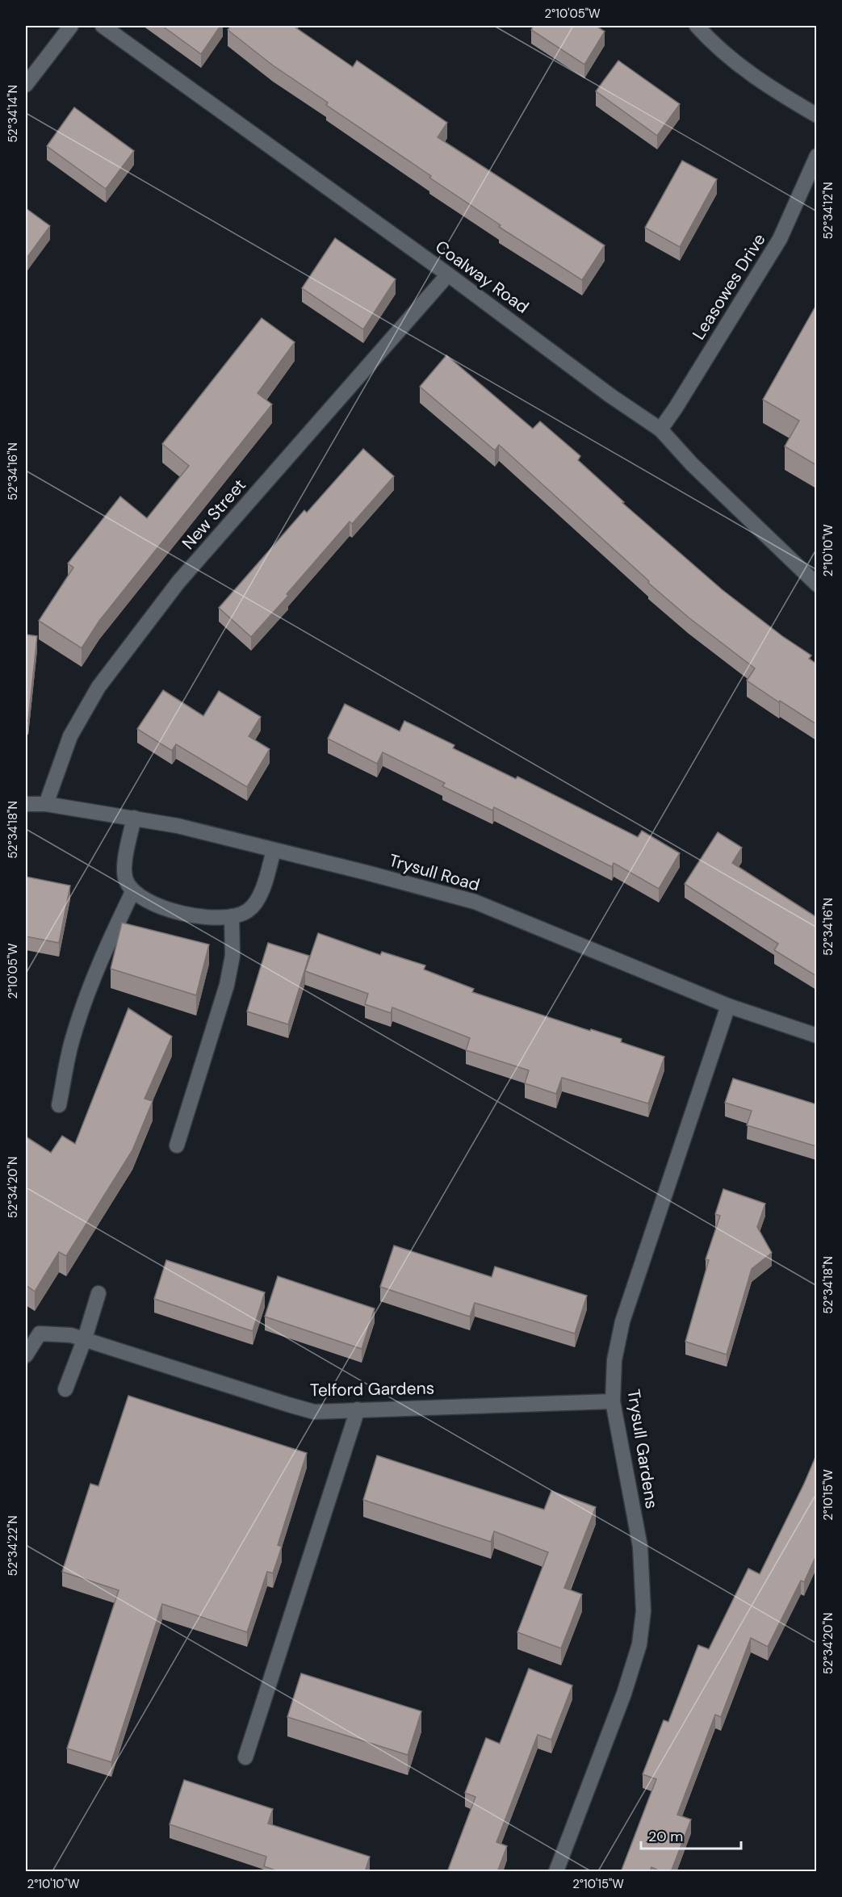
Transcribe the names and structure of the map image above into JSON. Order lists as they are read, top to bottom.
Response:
{
  "streets": {
    "street": [
      "Coalway Road",
      "Leasowes Drive",
      "New Street",
      "Trysull Road",
      "Telford Gardens",
      "Trysull Gardens"
    ]
  },
  "crossings": [
    ["Coalway Road", "Leasowes Drive"],
    ["Coalway Road", "New Street"],
    ["New Street", "Trysull Road"],
    ["Trysull Road", "Trysull Gardens"],
    ["Telford Gardens", "Trysull Gardens"]
  ],
  "scale_bar": "20 m",
  "coordinates": [
    "2°10'05\"W",
    "52°34'14\"N",
    "52°34'12\"N",
    "52°34'16\"N",
    "2°10'10\"W",
    "52°34'18\"N",
    "52°34'20\"N",
    "2°10'15\"W",
    "52°34'22\"N"
  ]
}
